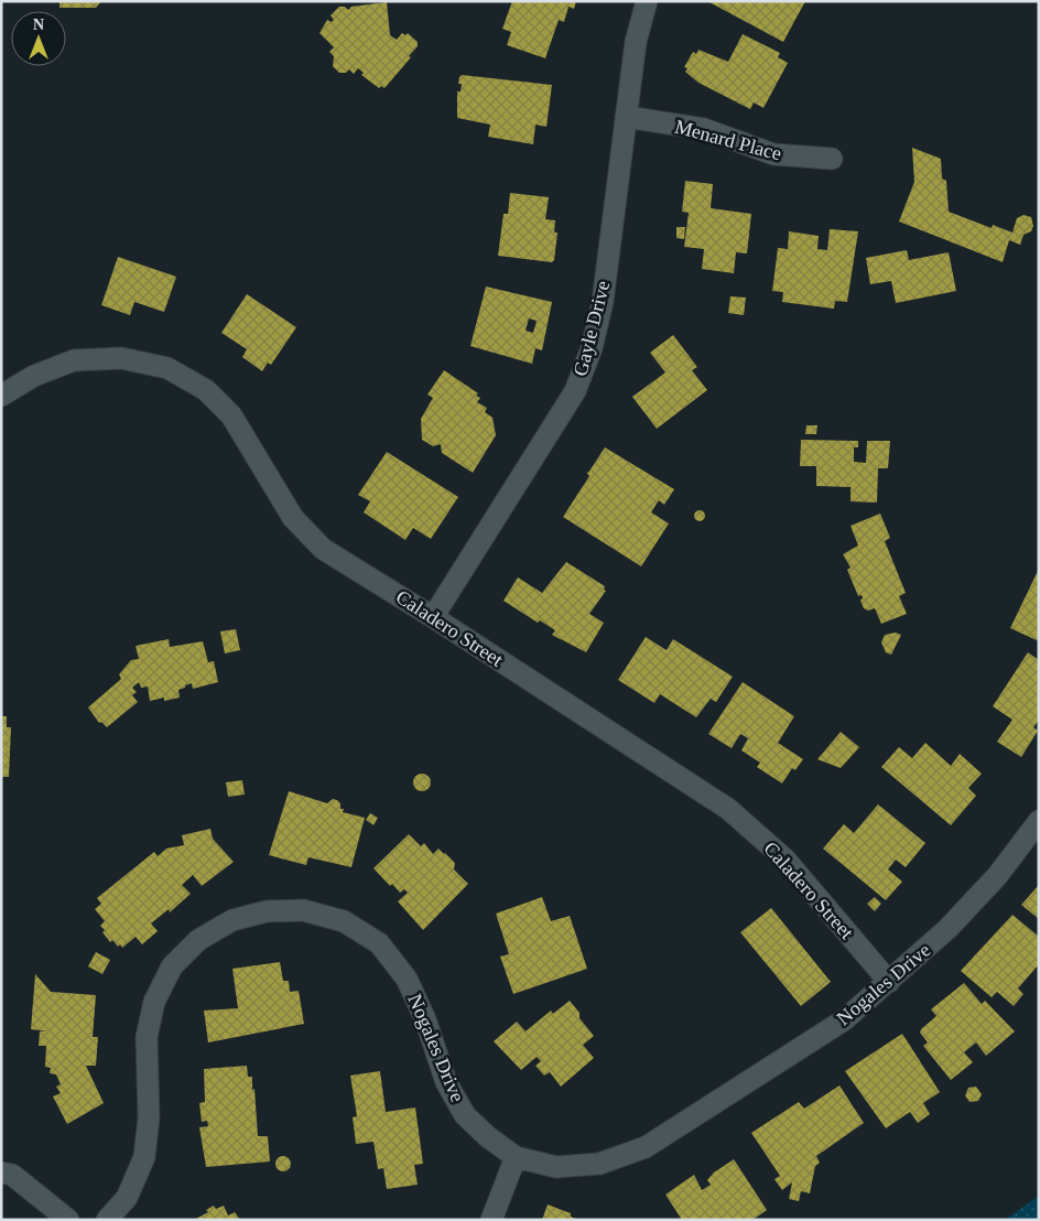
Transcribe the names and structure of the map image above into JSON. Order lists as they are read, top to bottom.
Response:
{
  "streets": {
    "street": [
      "Menard Place",
      "Gayle Drive",
      "Caladero Street",
      "Nogales Drive"
    ]
  },
  "crossings": [
    ["Menard Place", "Gayle Drive"],
    ["Gayle Drive", "Caladero Street"],
    ["Caladero Street", "Nogales Drive"]
  ],
  "north": "top"
}
